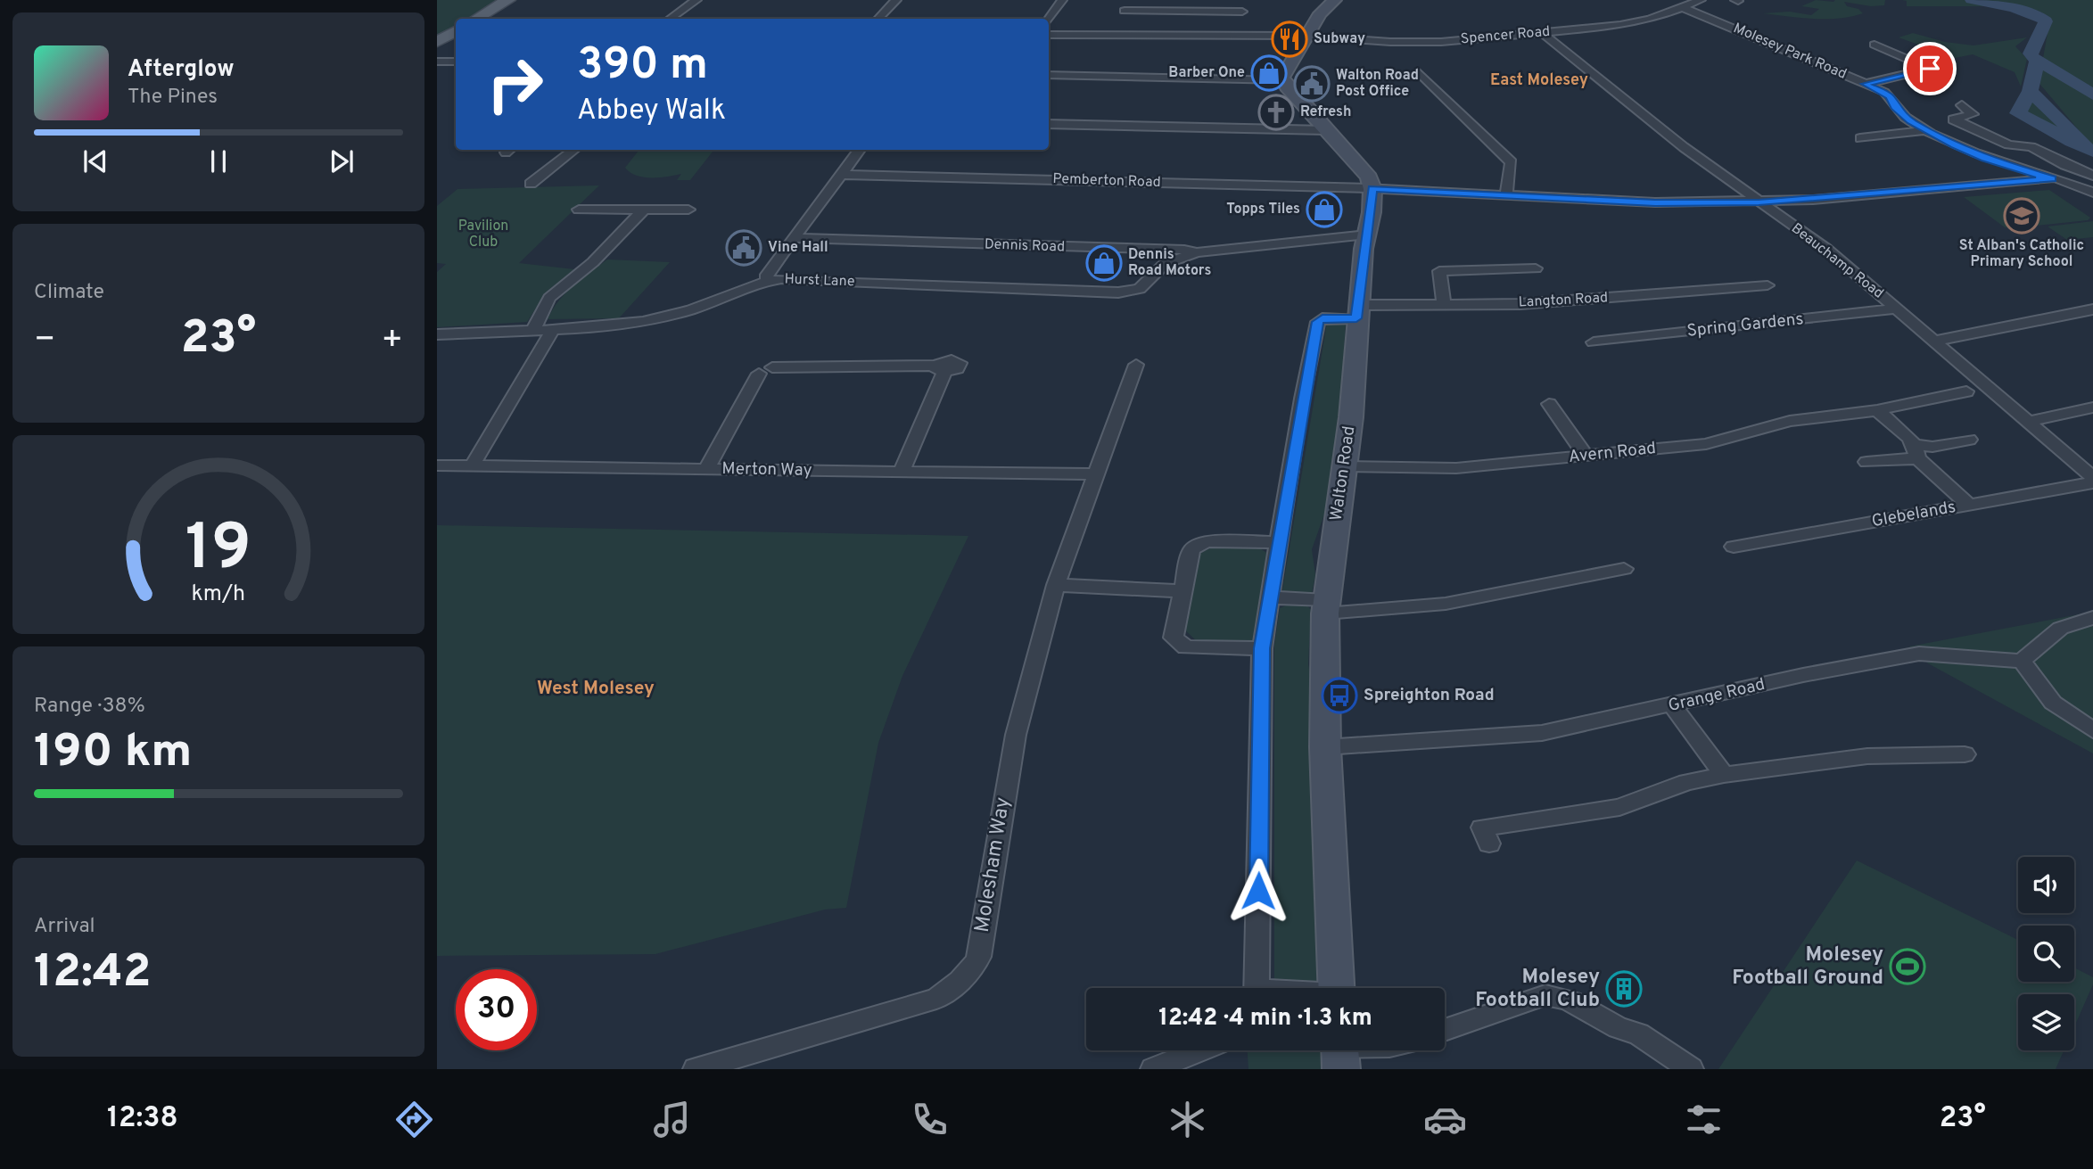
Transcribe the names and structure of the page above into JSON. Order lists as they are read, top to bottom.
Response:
{
  "streets": {
    "main road": ["Walton Road"],
    "street": [
      "Spencer Road",
      "Molesey Park Road",
      "Pemberton Road",
      "Dennis Road",
      "Beauchamp Road",
      "Hurst Lane",
      "Langton Road",
      "Spring Gardens",
      "Avern Road",
      "Merton Way",
      "Glebelands",
      "Grange Road",
      "Molesham Way"
    ]
  },
  "crossings": [
    ["Spencer Road", "Molesey Park Road"],
    ["Spencer Road", "Beauchamp Road"],
    ["Molesey Park Road", "Pemberton Road"],
    ["Pemberton Road", "Beauchamp Road"],
    ["Pemberton Road", "Walton Road"],
    ["Dennis Road", "Hurst Lane"],
    ["Dennis Road", "Walton Road"],
    ["Beauchamp Road", "Spring Gardens"],
    ["Langton Road", "Walton Road"],
    ["Avern Road", "Walton Road"],
    ["Merton Way", "Molesham Way"],
    ["Walton Road", "Grange Road"]
  ],
  "districts": ["East Molesey", "West Molesey"],
  "parks": ["Pavilion Club"],
  "places": {
    "restaurant": ["Subway"],
    "shop": ["Barber One", "Topps Tiles", "Dennis Road Motors"],
    "public building": ["Walton Road Post Office", "Vine Hall"],
    "church": ["Refresh"],
    "school or university": ["St Alban's Catholic Primary School"],
    "bus stop": ["Spreighton Road"],
    "sports": ["Molesey Football Ground"],
    "building": ["Molesey Football Club"]
  },
  "page": {
    "turn": ["390 m", "Abbey Walk"],
    "song": ["Afterglow", "The Pines"],
    "tile": [
      "Climate",
      ["Range · 38%", "190 km"],
      ["Arrival", "12:42"]
    ],
    "heat": ["−", "23°", "+"],
    "limit": "30",
    "trip": "12:42 · 4 min · 1.3 km",
    "tabs": ["12:38", "23°"],
    "gauge": ["19", "km/h"]
  }
}
